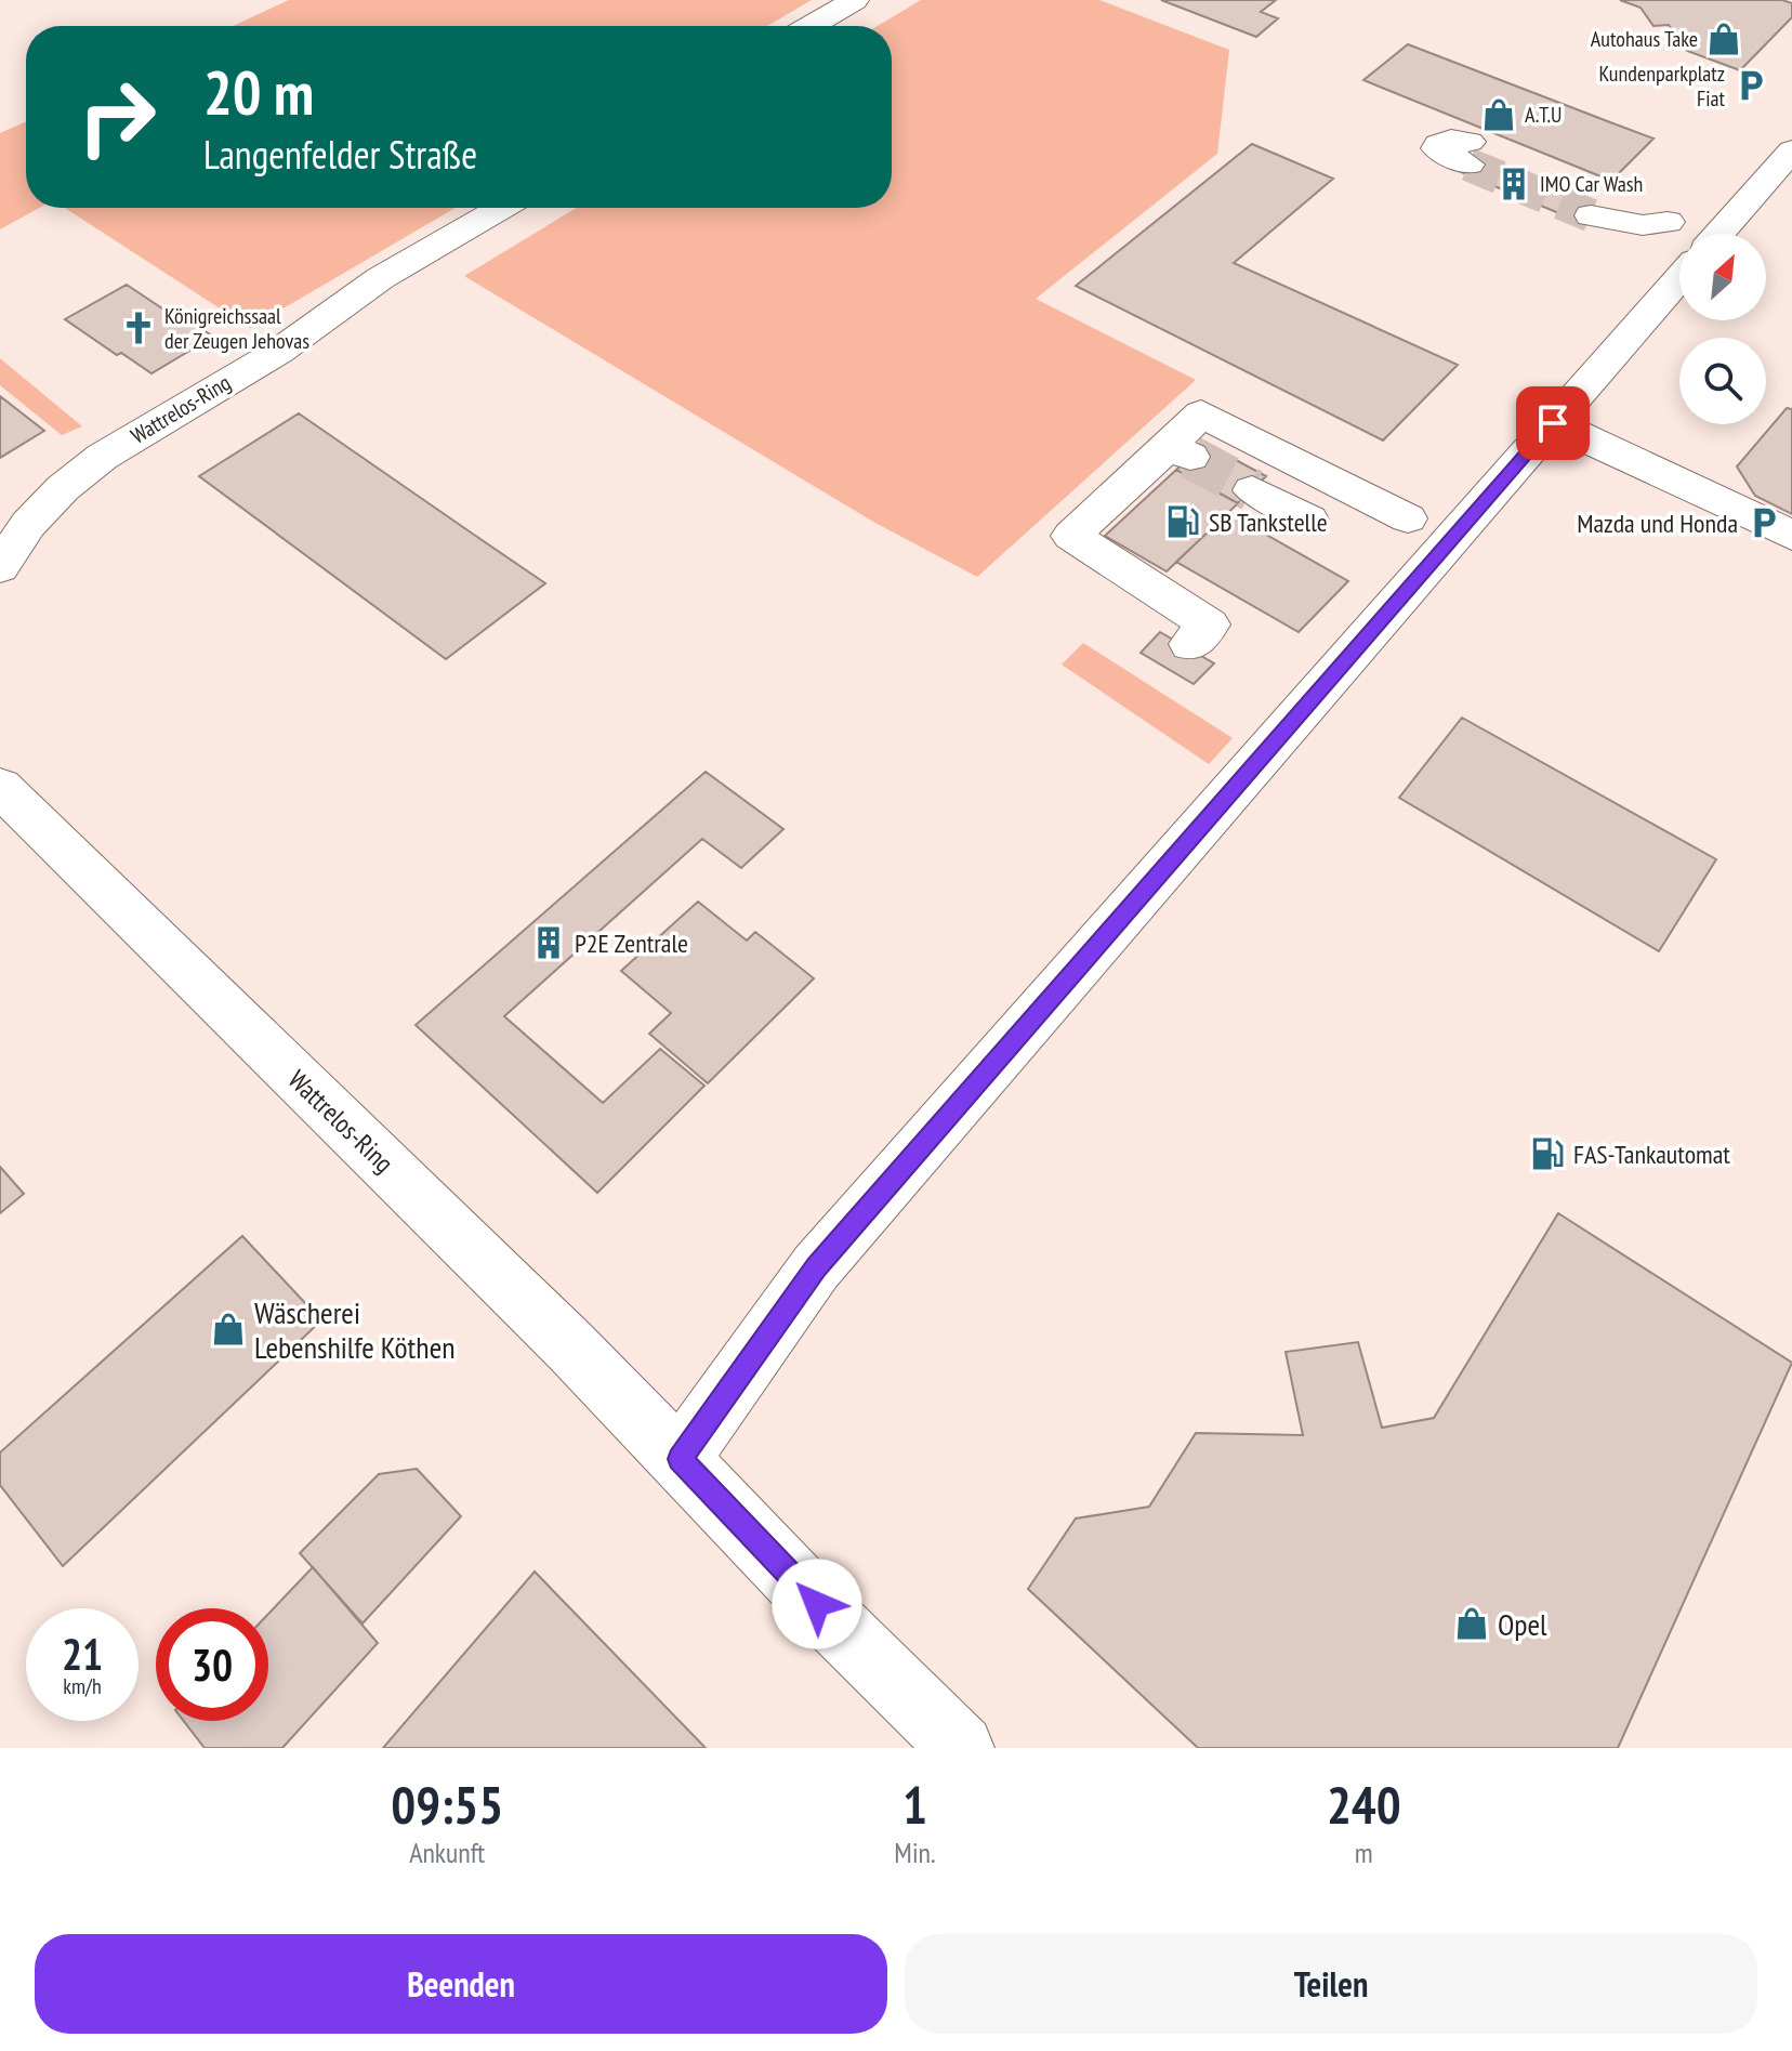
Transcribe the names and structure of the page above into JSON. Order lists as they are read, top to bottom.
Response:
{
  "streets": {
    "street": ["Wattrelos-Ring"]
  },
  "places": {
    "shop": [
      "Autohaus Take",
      "A.T.U",
      "Wäscherei Lebenshilfe Köthen",
      "Opel"
    ],
    "parking": ["Kundenparkplatz Fiat", "Mazda und Honda"],
    "building": ["IMO Car Wash", "P2E Zentrale"],
    "church": ["Königreichssaal der Zeugen Jehovas"],
    "fuel station": ["SB Tankstelle", "FAS-Tankautomat"]
  },
  "north": "top right",
  "page": {
    "turn": ["20 m", "Langenfelder Straße"],
    "speed": "21 km/h",
    "limit": "30",
    "eta": [
      "09:55",
      "Ankunft",
      "1",
      "Min.",
      "240",
      "m"
    ],
    "buttons": ["Beenden", "Teilen"]
  }
}
